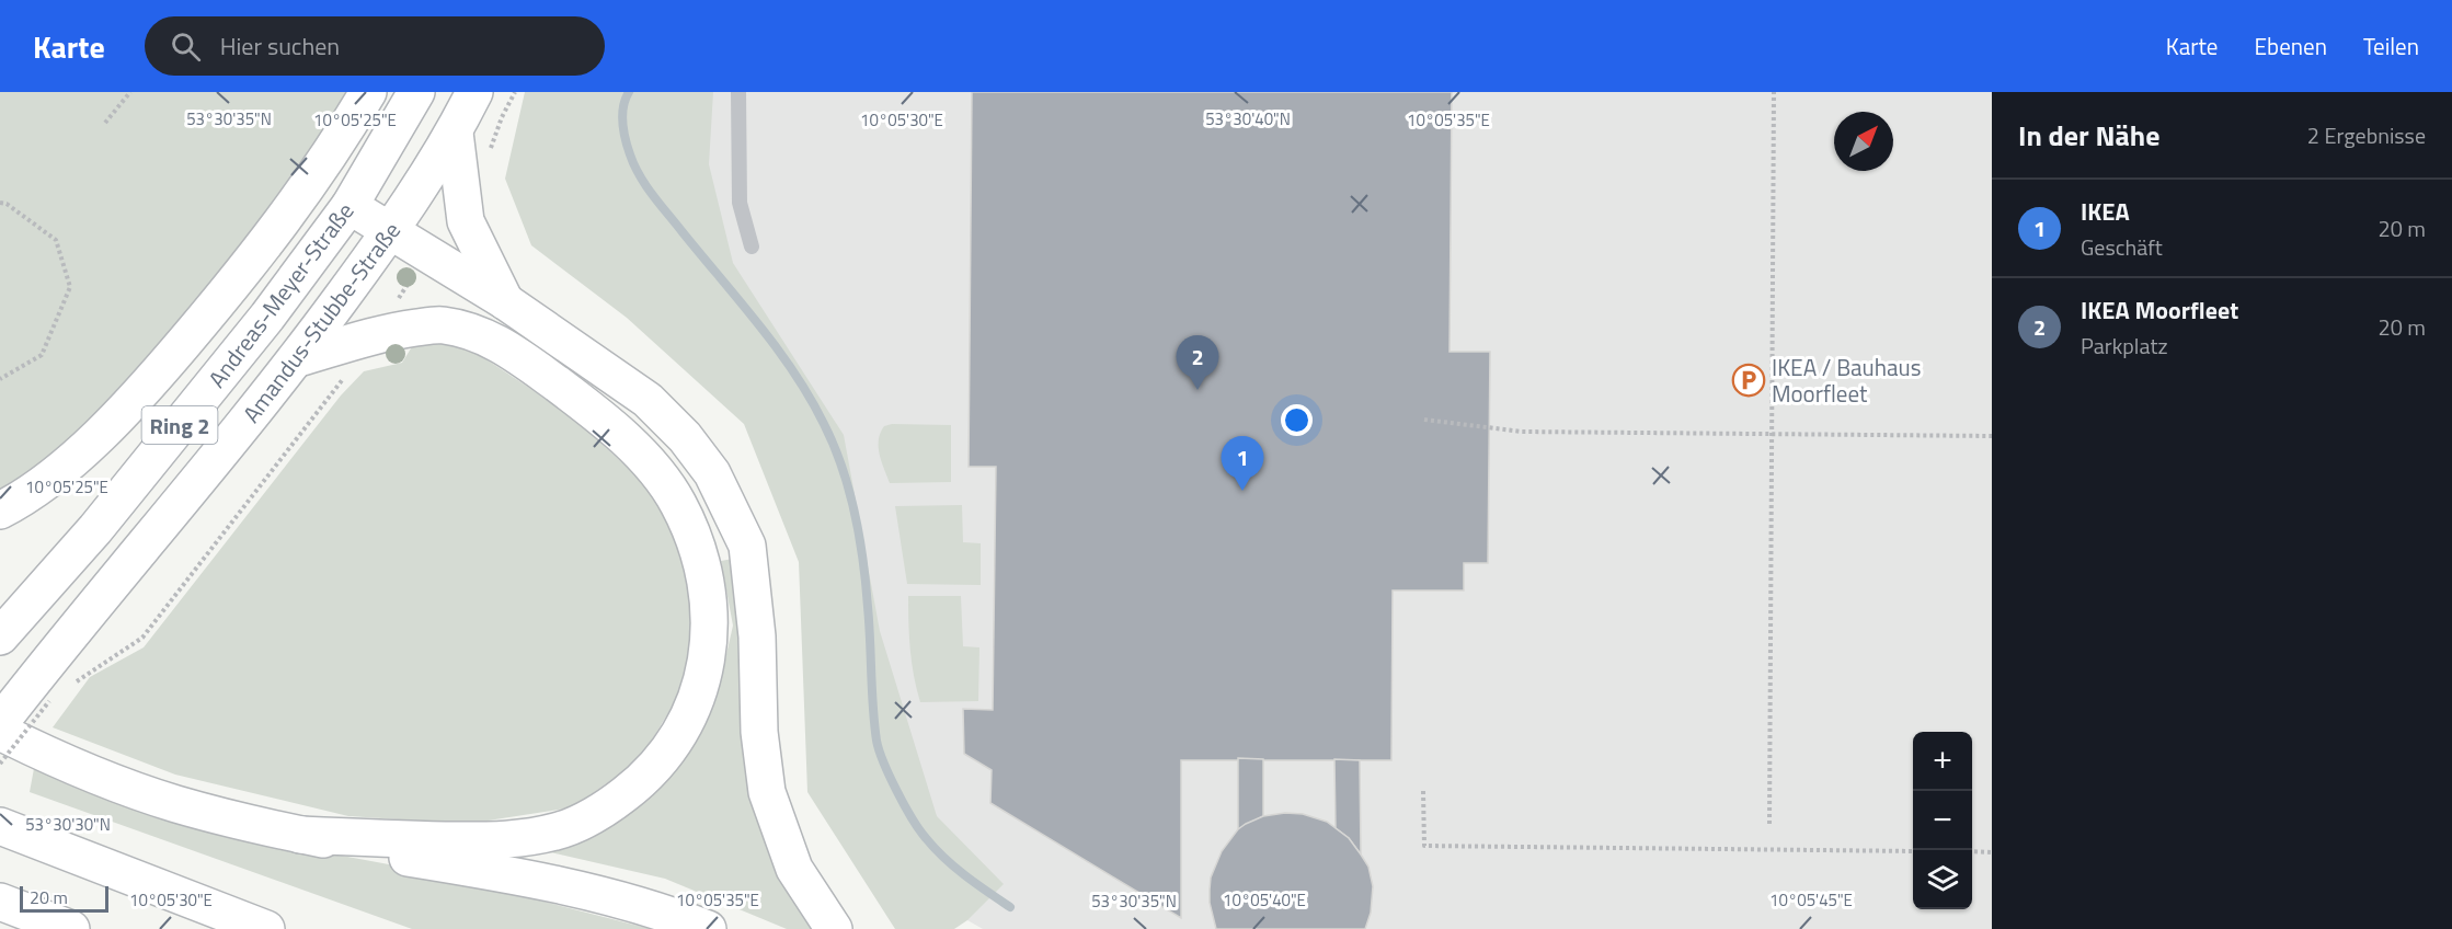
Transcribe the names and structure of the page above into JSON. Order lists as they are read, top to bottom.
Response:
{
  "streets": {
    "main road": ["Andreas-Meyer-Straße", "Amandus-Stubbe-Straße", "Ring 2"]
  },
  "places": {
    "parking": ["IKEA / Bauhaus Moorfleet"]
  },
  "scale_bar": "20 m",
  "north": "top right",
  "page": {
    "header": "Karte",
    "search": "Hier suchen",
    "nav": ["Karte", "Ebenen", "Teilen"],
    "heading": ["In der Nähe", "2 Ergebnisse"],
    "list": [
      {
        "mark": "1",
        "name": "IKEA",
        "note": "Geschäft",
        "value": "20 m"
      },
      {
        "mark": "2",
        "name": "IKEA Moorfleet",
        "note": "Parkplatz",
        "value": "20 m"
      }
    ],
    "pins": ["2", "1"],
    "map_buttons": ["+", "−"],
    "scale": "20 m"
  },
  "coordinates": [
    "53°30'35\"N",
    "53°30'40\"N",
    "10°05'30\"E",
    "10°05'35\"E",
    "10°05'25\"E",
    "53°30'30\"N",
    "10°05'40\"E",
    "10°05'45\"E"
  ]
}
